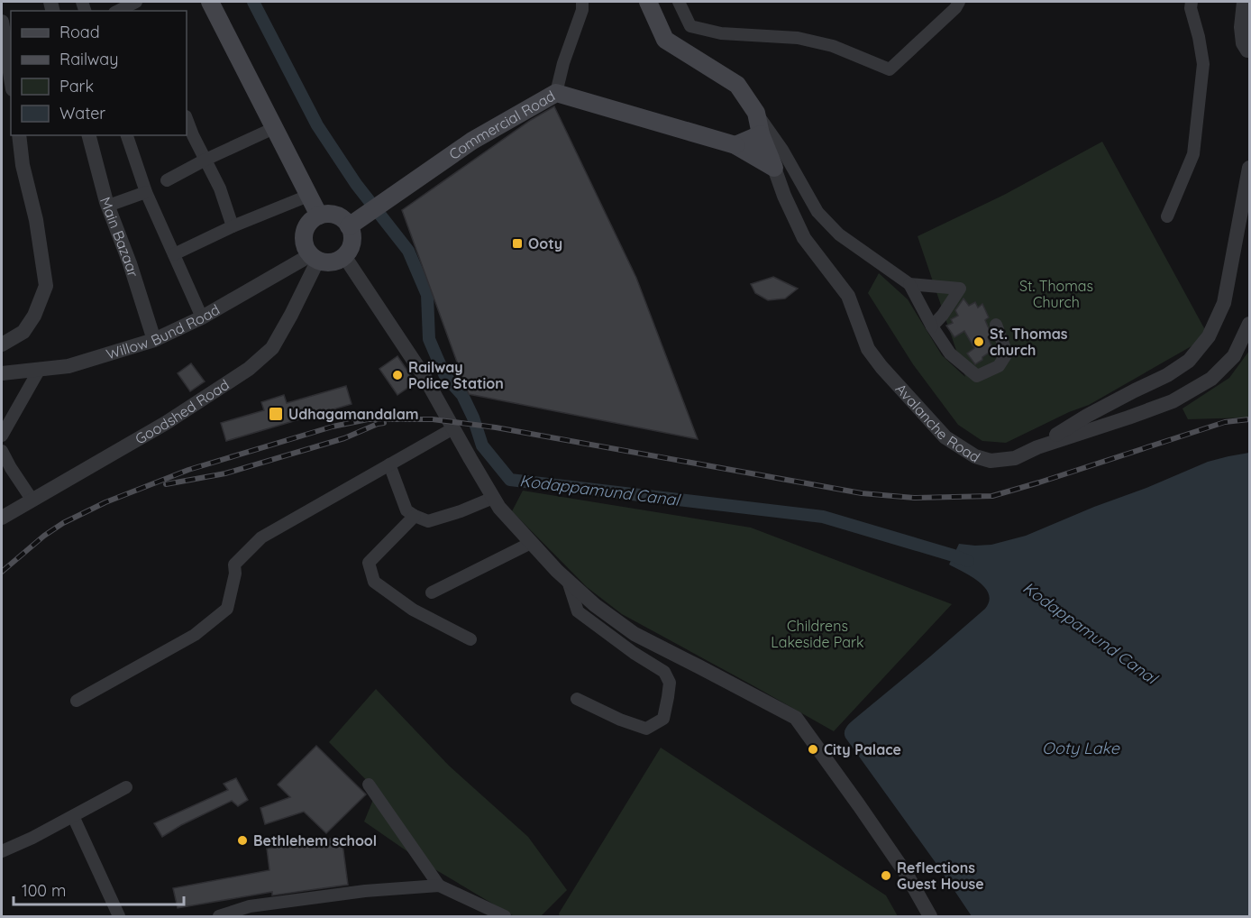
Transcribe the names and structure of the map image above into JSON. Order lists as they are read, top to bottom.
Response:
{
  "streets": {
    "main road": ["Commercial Road"],
    "street": [
      "Main Bazaar",
      "Willow Bund Road",
      "Goodshed Road",
      "Avalanche Road"
    ]
  },
  "crossings": [
    ["Commercial Road", "Willow Bund Road"],
    ["Commercial Road", "Goodshed Road"],
    ["Commercial Road", "Avalanche Road"],
    ["Main Bazaar", "Willow Bund Road"],
    ["Willow Bund Road", "Goodshed Road"]
  ],
  "water": ["Kodappamund Canal", "Ooty Lake"],
  "parks": ["St. Thomas Church", "Childrens Lakeside Park"],
  "places": {
    "transit": ["Ooty", "Udhagamandalam"],
    "other": [
      "St. Thomas church",
      "Railway Police Station",
      "City Palace",
      "Bethlehem school",
      "Reflections Guest House"
    ]
  },
  "legend": [
    "Road",
    "Railway",
    "Park",
    "Water"
  ],
  "scale_bar": "100 m"
}
